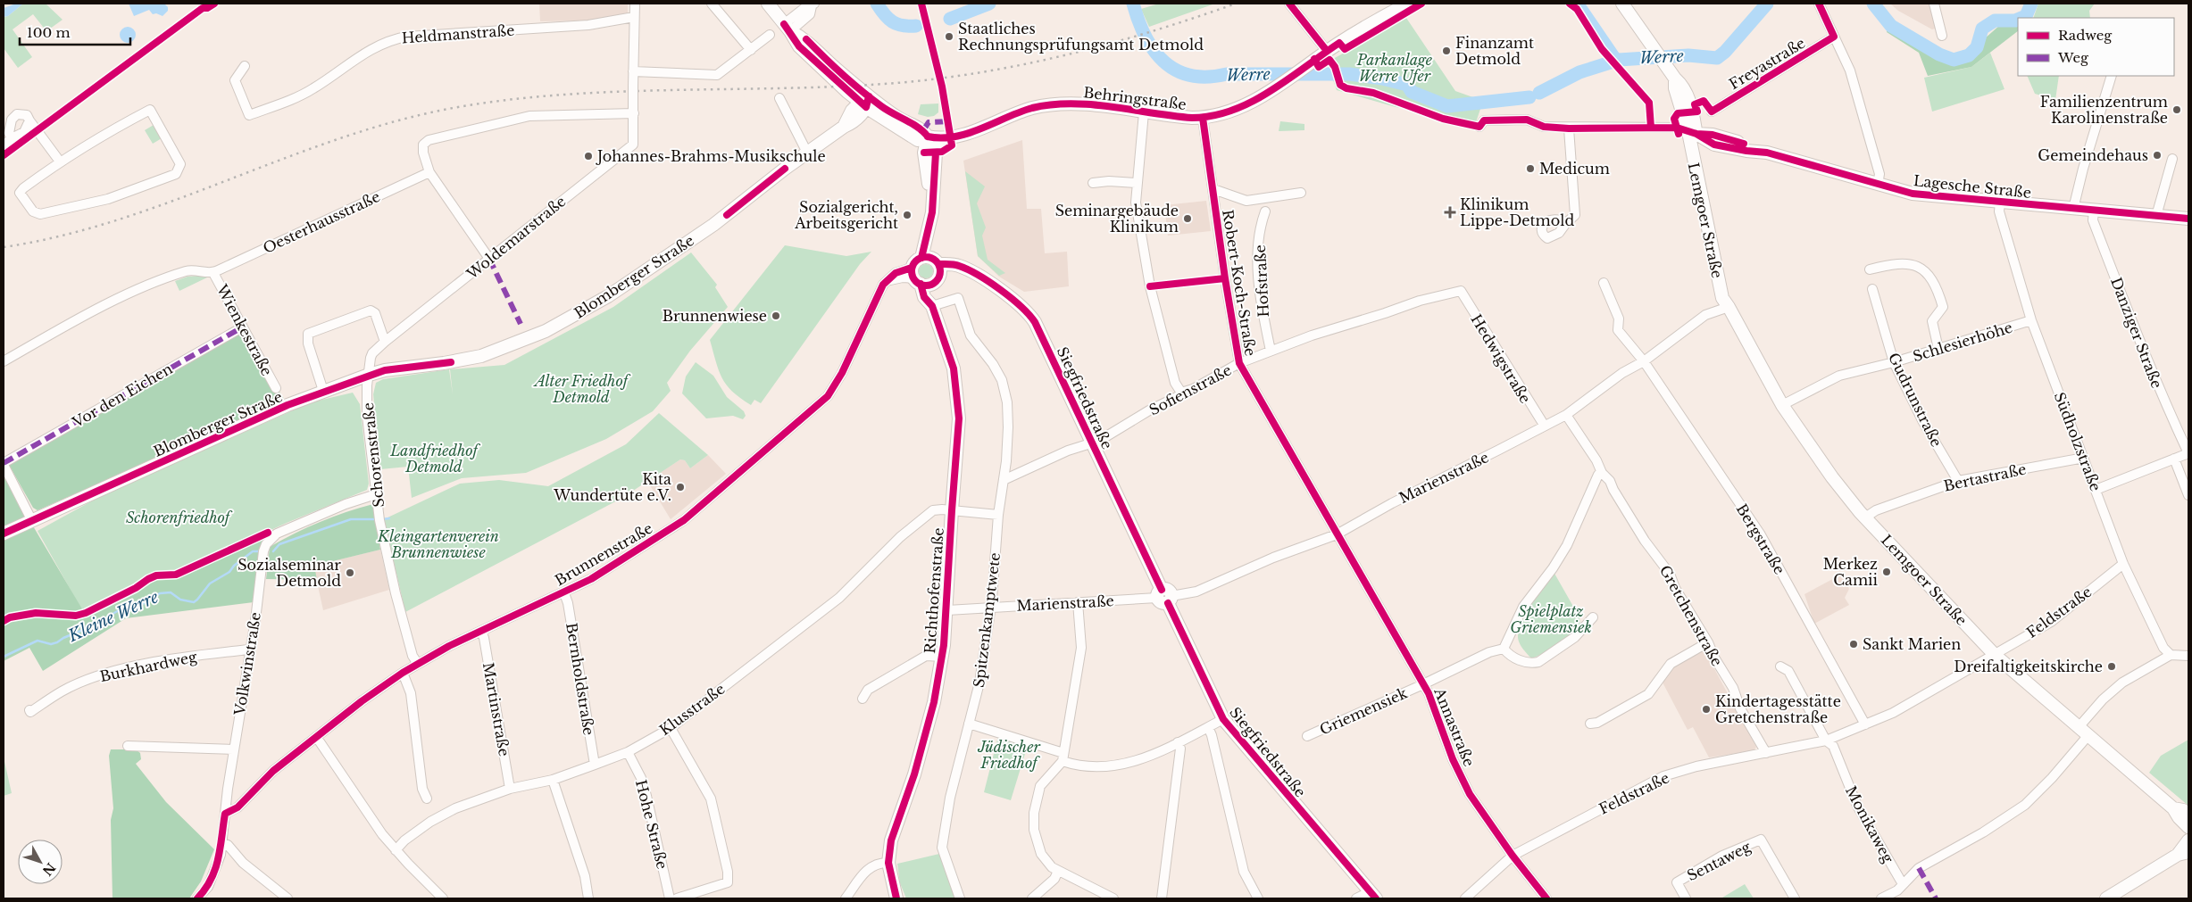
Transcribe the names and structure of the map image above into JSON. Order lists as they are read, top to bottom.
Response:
{
  "streets": {
    "street": [
      "Heldmanstraße",
      "Freyastraße",
      "Behringstraße",
      "Lagesche Straße",
      "Lemgoer Straße",
      "Oesterhausstraße",
      "Woldemarstraße",
      "Blomberger Straße",
      "Hofstraße",
      "Robert-Koch-Straße",
      "Wienkestraße",
      "Danziger Straße",
      "Schlesierhöhe",
      "Hedwigstraße",
      "Sofienstraße",
      "Vor den Eichen",
      "Siegfriedstraße",
      "Gudrunstraße",
      "Südholzstraße",
      "Schorenstraße",
      "Marienstraße",
      "Bertastraße",
      "Bergstraße",
      "Brunnenstraße",
      "Richthofenstraße",
      "Feldstraße",
      "Gretchenstraße",
      "Spitzenkamptwete",
      "Volkwinstraße",
      "Burkhardweg",
      "Bernholdstraße",
      "Martinstraße",
      "Klusstraße",
      "Griemensiek",
      "Annastraße",
      "Hohe Straße",
      "Monikaweg",
      "Sentaweg"
    ]
  },
  "crossings": [
    ["Heldmanstraße", "Woldemarstraße"],
    ["Behringstraße", "Robert-Koch-Straße"],
    ["Lagesche Straße", "Lemgoer Straße"],
    ["Lagesche Straße", "Danziger Straße"],
    ["Lagesche Straße", "Südholzstraße"],
    ["Lemgoer Straße", "Schlesierhöhe"],
    ["Lemgoer Straße", "Marienstraße"],
    ["Lemgoer Straße", "Bertastraße"],
    ["Lemgoer Straße", "Feldstraße"],
    ["Oesterhausstraße", "Wienkestraße"],
    ["Woldemarstraße", "Blomberger Straße"],
    ["Woldemarstraße", "Schorenstraße"],
    ["Blomberger Straße", "Schorenstraße"],
    ["Hofstraße", "Sofienstraße"],
    ["Robert-Koch-Straße", "Sofienstraße"],
    ["Robert-Koch-Straße", "Marienstraße"],
    ["Robert-Koch-Straße", "Annastraße"],
    ["Wienkestraße", "Vor den Eichen"],
    ["Schlesierhöhe", "Gudrunstraße"],
    ["Schlesierhöhe", "Südholzstraße"],
    ["Hedwigstraße", "Sofienstraße"],
    ["Hedwigstraße", "Marienstraße"],
    ["Sofienstraße", "Siegfriedstraße"],
    ["Sofienstraße", "Spitzenkamptwete"],
    ["Siegfriedstraße", "Marienstraße"],
    ["Gudrunstraße", "Bertastraße"],
    ["Südholzstraße", "Bertastraße"],
    ["Südholzstraße", "Feldstraße"],
    ["Schorenstraße", "Brunnenstraße"],
    ["Schorenstraße", "Volkwinstraße"],
    ["Marienstraße", "Bergstraße"],
    ["Marienstraße", "Richthofenstraße"],
    ["Marienstraße", "Gretchenstraße"],
    ["Marienstraße", "Spitzenkamptwete"],
    ["Marienstraße", "Annastraße"],
    ["Bergstraße", "Feldstraße"],
    ["Brunnenstraße", "Richthofenstraße"],
    ["Brunnenstraße", "Volkwinstraße"],
    ["Brunnenstraße", "Bernholdstraße"],
    ["Brunnenstraße", "Martinstraße"],
    ["Richthofenstraße", "Spitzenkamptwete"],
    ["Richthofenstraße", "Klusstraße"],
    ["Feldstraße", "Gretchenstraße"],
    ["Feldstraße", "Annastraße"],
    ["Feldstraße", "Monikaweg"],
    ["Volkwinstraße", "Burkhardweg"],
    ["Bernholdstraße", "Klusstraße"],
    ["Martinstraße", "Klusstraße"],
    ["Klusstraße", "Hohe Straße"],
    ["Griemensiek", "Annastraße"]
  ],
  "water": ["Werre", "Kleine Werre"],
  "parks": [
    "Parkanlage Werre Ufer",
    "Alter Friedhof Detmold",
    "Landfriedhof Detmold",
    "Schorenfriedhof",
    "Kleingartenverein Brunnenwiese",
    "Spielplatz Griemensiek",
    "Jüdischer Friedhof"
  ],
  "places": {
    "other": [
      "Staatliches Rechnungsprüfungsamt Detmold",
      "Finanzamt Detmold",
      "Familienzentrum Karolinenstraße",
      "Gemeindehaus",
      "Johannes-Brahms-Musikschule",
      "Medicum",
      "Sozialgericht, Arbeitsgericht",
      "Seminargebäude Klinikum",
      "Brunnenwiese",
      "Kita Wundertüte e.V.",
      "Merkez Camii",
      "Sozialseminar Detmold",
      "Sankt Marien",
      "Dreifaltigkeitskirche",
      "Kindertagesstätte Gretchenstraße"
    ],
    "health": ["Klinikum Lippe-Detmold"]
  },
  "legend": ["Radweg", "Weg"],
  "scale_bar": "100 m",
  "north": "bottom right"
}
